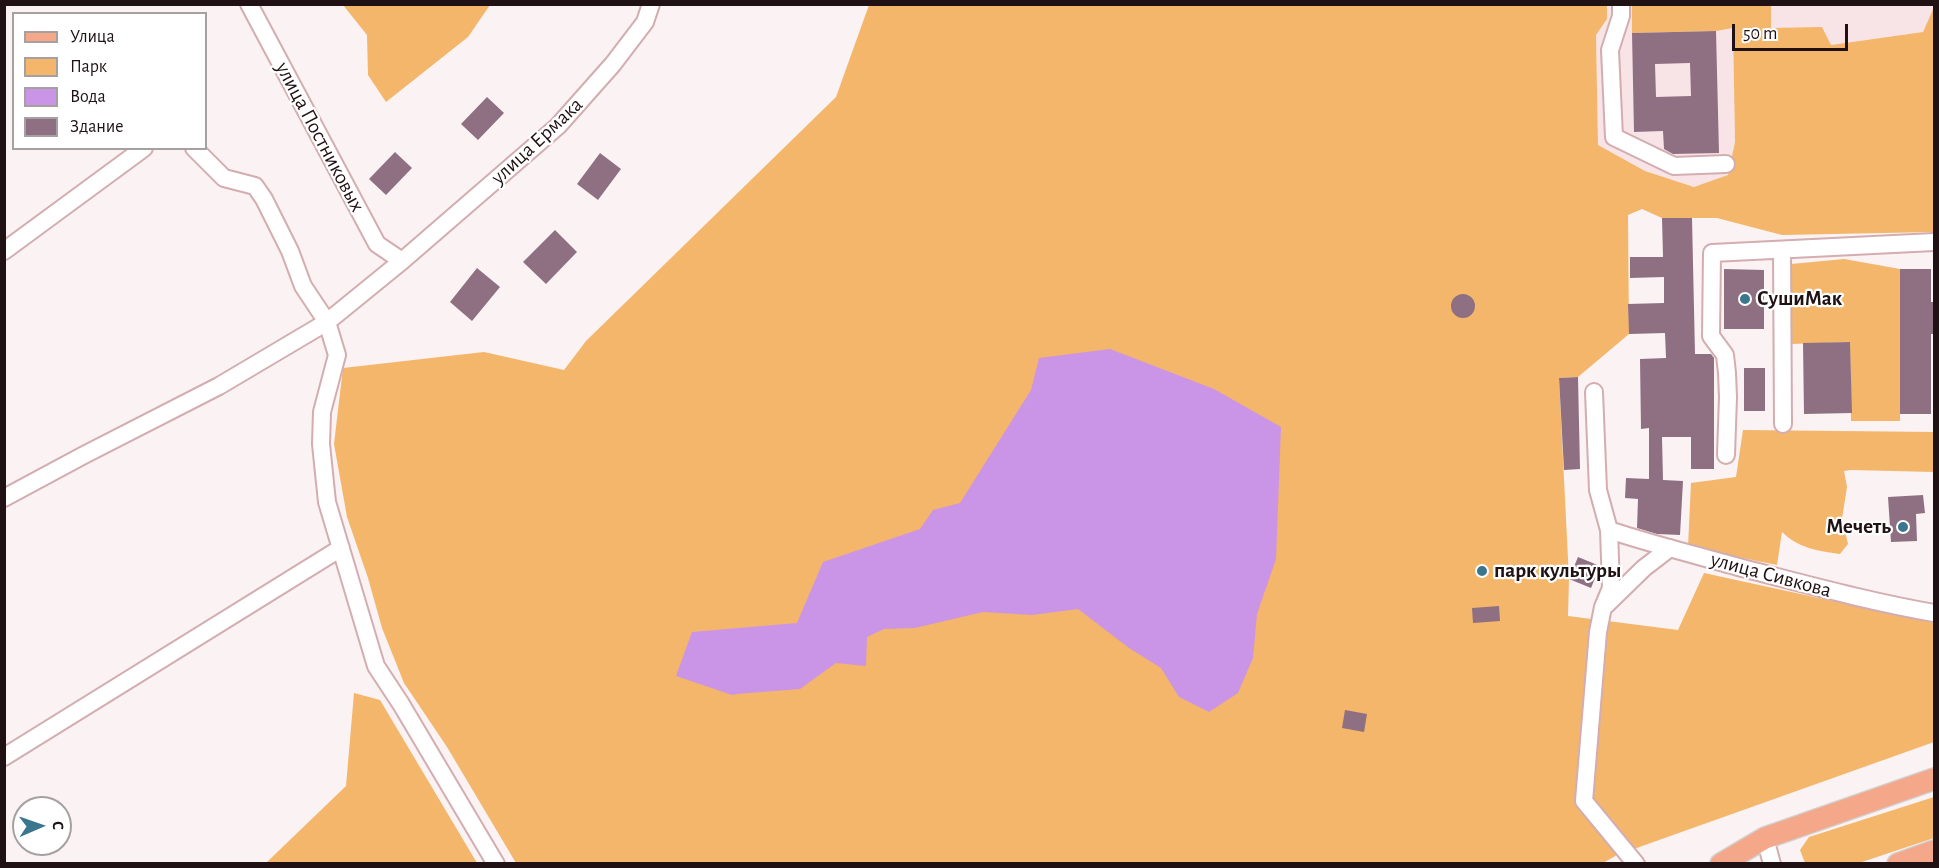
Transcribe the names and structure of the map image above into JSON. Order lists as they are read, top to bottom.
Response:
{
  "streets": {
    "street": ["улица Постниковых", "улица Ермака", "улица Сивкова"]
  },
  "crossings": [
    ["улица Постниковых", "улица Ермака"]
  ],
  "places": ["СушиМак", "Мечеть", "парк культуры"],
  "legend": [
    "Улица",
    "Парк",
    "Вода",
    "Здание"
  ],
  "scale_bar": "50 m",
  "north": "right"
}
